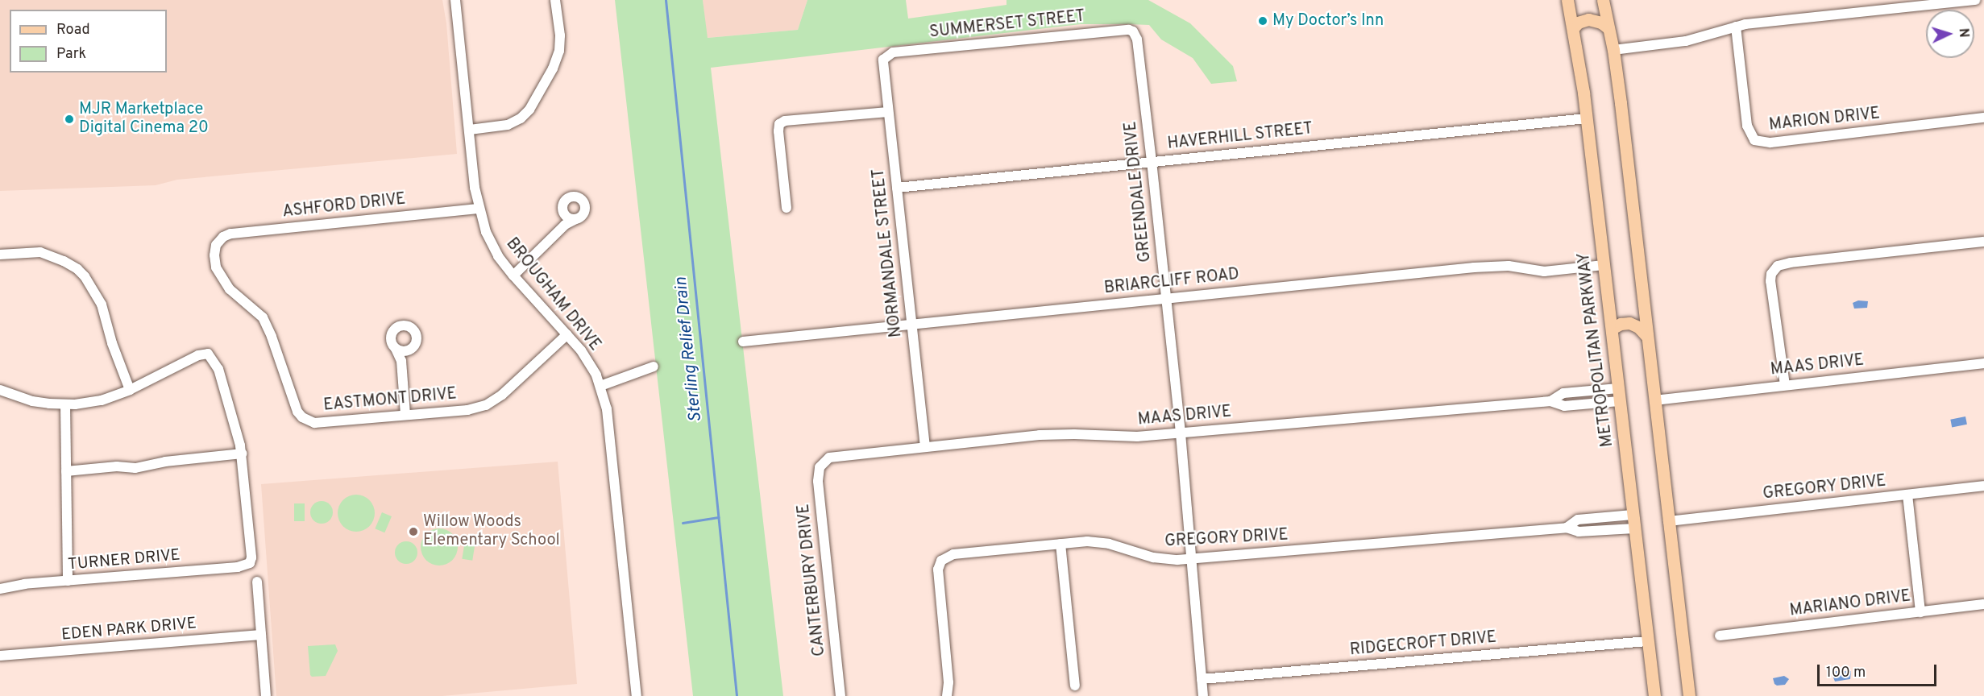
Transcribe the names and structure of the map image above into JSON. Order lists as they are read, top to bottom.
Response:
{
  "streets": {
    "main road": ["METROPOLITAN PARKWAY"],
    "street": [
      "SUMMERSET STREET",
      "MARION DRIVE",
      "HAVERHILL STREET",
      "GREENDALE DRIVE",
      "ASHFORD DRIVE",
      "NORMANDALE STREET",
      "BRIARCLIFF ROAD",
      "BROUGHAM DRIVE",
      "MAAS DRIVE",
      "EASTMONT DRIVE",
      "GREGORY DRIVE",
      "TURNER DRIVE",
      "CANTERBURY DRIVE",
      "MARIANO DRIVE",
      "EDEN PARK DRIVE",
      "RIDGECROFT DRIVE"
    ]
  },
  "crossings": [
    ["SUMMERSET STREET", "GREENDALE DRIVE"],
    ["SUMMERSET STREET", "NORMANDALE STREET"],
    ["HAVERHILL STREET", "GREENDALE DRIVE"],
    ["HAVERHILL STREET", "NORMANDALE STREET"],
    ["HAVERHILL STREET", "METROPOLITAN PARKWAY"],
    ["GREENDALE DRIVE", "BRIARCLIFF ROAD"],
    ["GREENDALE DRIVE", "MAAS DRIVE"],
    ["GREENDALE DRIVE", "GREGORY DRIVE"],
    ["GREENDALE DRIVE", "RIDGECROFT DRIVE"],
    ["ASHFORD DRIVE", "BROUGHAM DRIVE"],
    ["ASHFORD DRIVE", "EASTMONT DRIVE"],
    ["NORMANDALE STREET", "BRIARCLIFF ROAD"],
    ["NORMANDALE STREET", "MAAS DRIVE"],
    ["BRIARCLIFF ROAD", "METROPOLITAN PARKWAY"],
    ["BROUGHAM DRIVE", "EASTMONT DRIVE"],
    ["METROPOLITAN PARKWAY", "MAAS DRIVE"],
    ["METROPOLITAN PARKWAY", "GREGORY DRIVE"],
    ["METROPOLITAN PARKWAY", "RIDGECROFT DRIVE"],
    ["MAAS DRIVE", "CANTERBURY DRIVE"]
  ],
  "water": ["Sterling Relief Drain"],
  "places": ["My Doctor’s Inn", "MJR Marketplace Digital Cinema 20", "Willow Woods Elementary School"],
  "legend": ["Road", "Park"],
  "scale_bar": "100 m",
  "north": "right"
}
